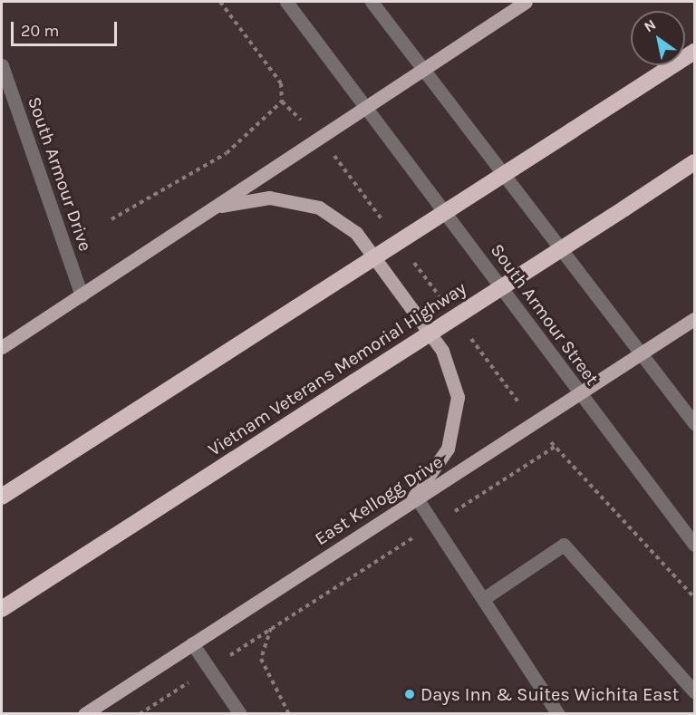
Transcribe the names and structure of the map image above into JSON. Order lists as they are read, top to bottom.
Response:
{
  "streets": {
    "highway": ["Vietnam Veterans Memorial Highway"],
    "main road": ["East Kellogg Drive"],
    "street": ["South Armour Drive", "South Armour Street"]
  },
  "crossings": [
    ["South Armour Street", "East Kellogg Drive"]
  ],
  "places": ["Days Inn & Suites Wichita East"],
  "scale_bar": "20 m",
  "north": "top left"
}
